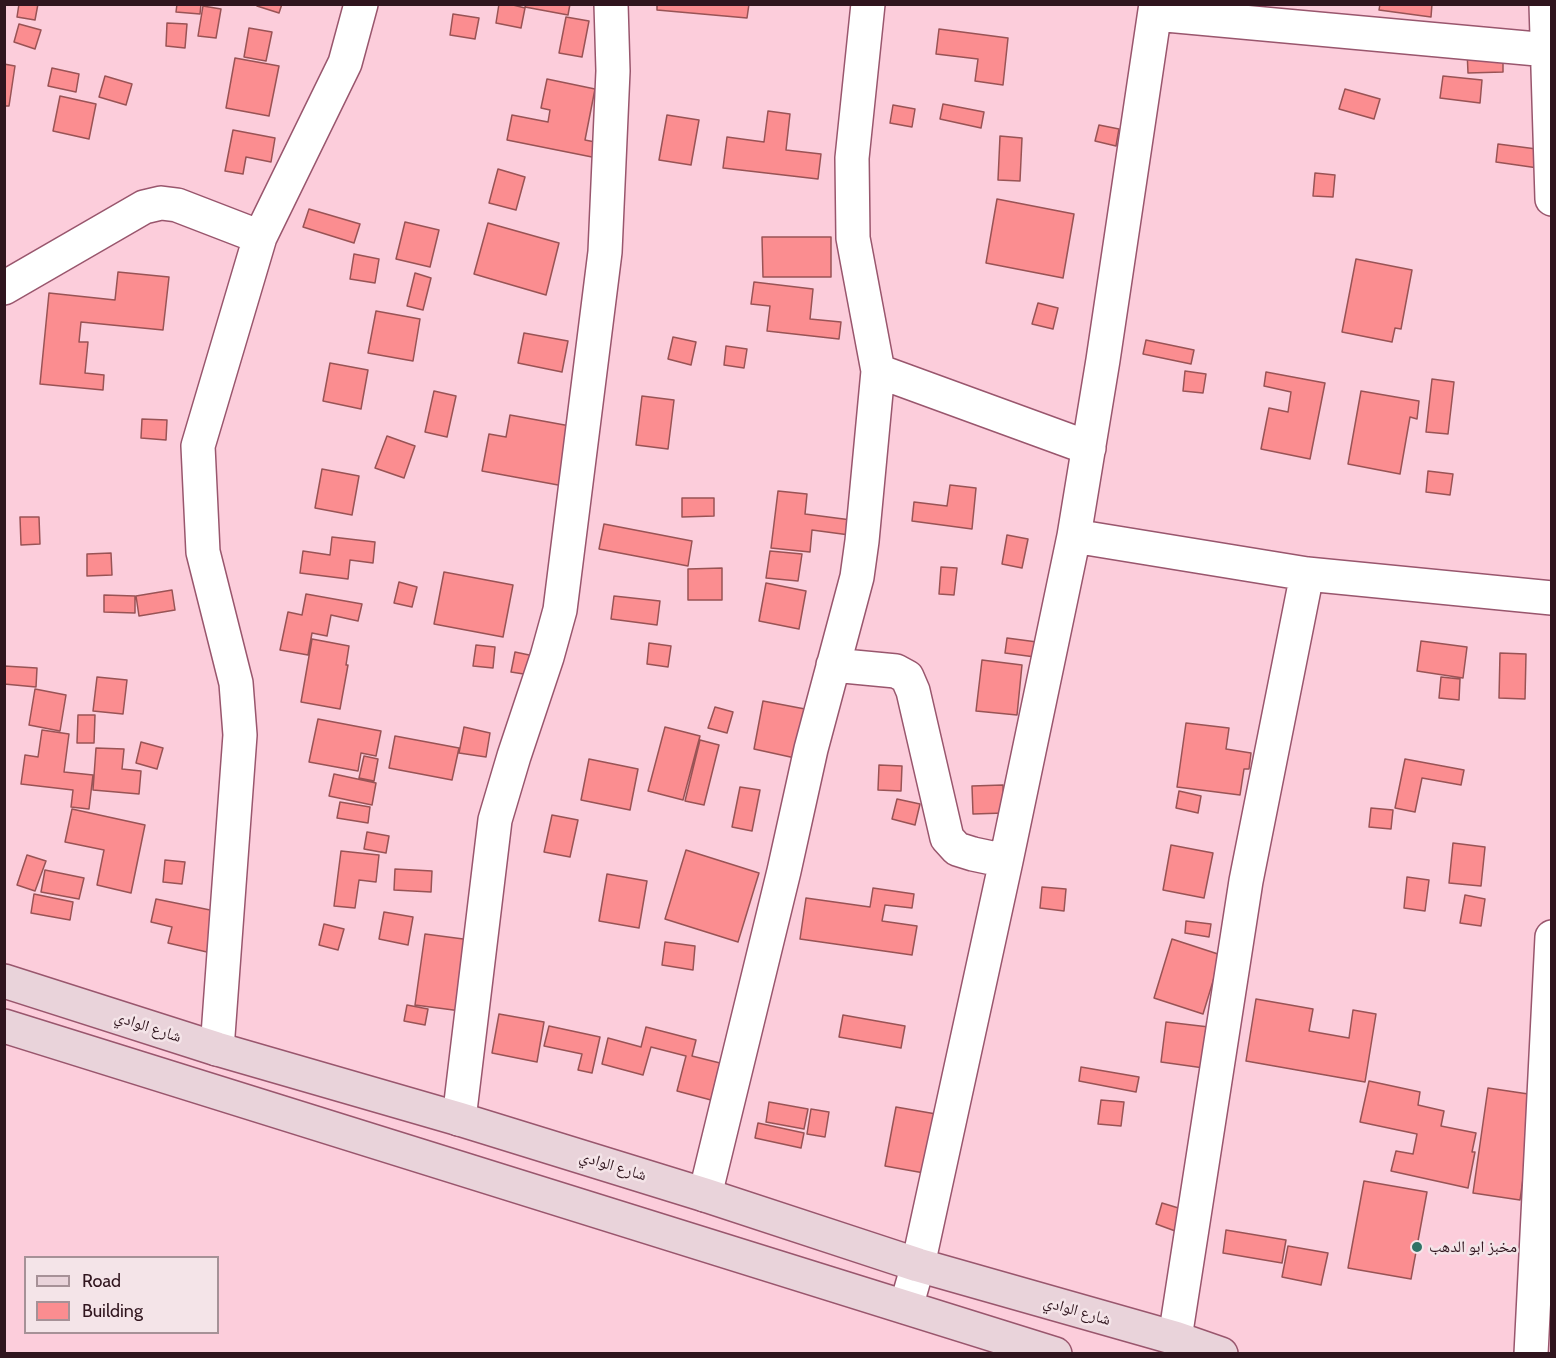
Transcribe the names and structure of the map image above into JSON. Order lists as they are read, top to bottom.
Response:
{
  "streets": {
    "main road": ["شارع الوادي"]
  },
  "places": ["مخبز ابو الدهب"],
  "legend": ["Road", "Building"]
}
